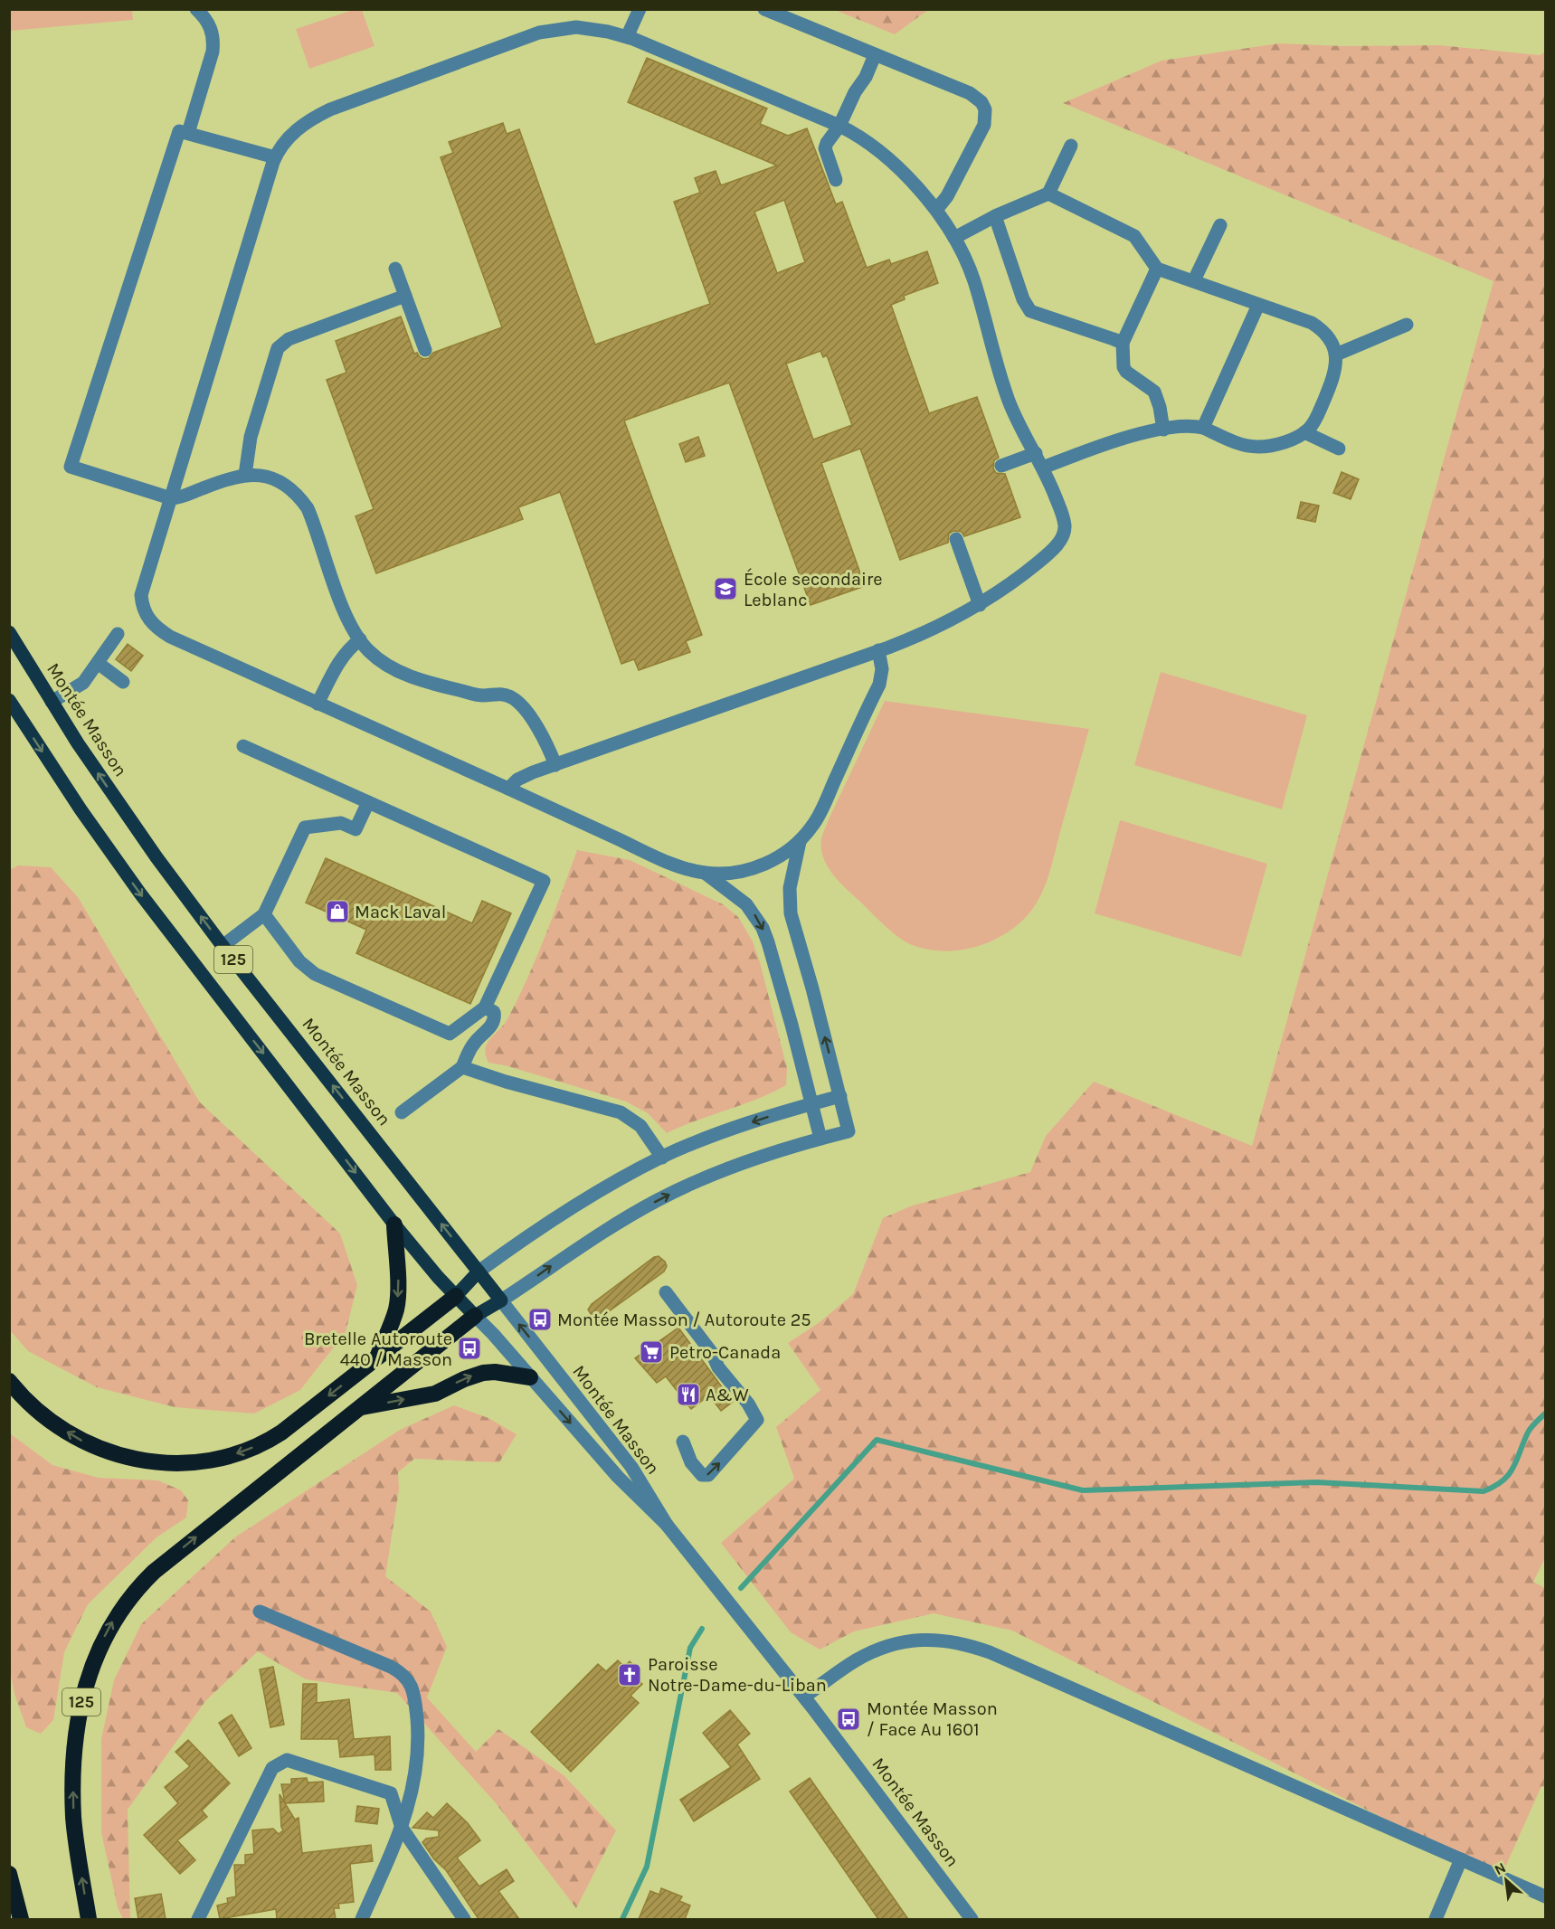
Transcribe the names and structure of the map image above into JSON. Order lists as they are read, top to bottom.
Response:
{
  "streets": {
    "highway": ["125"],
    "main road": ["Montée Masson"]
  },
  "crossings": [
    ["Montée Masson", "125"]
  ],
  "places": {
    "school or university": ["École secondaire Leblanc"],
    "shop": ["Mack Laval"],
    "bus stop": ["Montée Masson / Autoroute 25", "Bretelle Autoroute 440 / Masson", "Montée Masson / Face Au 1601"],
    "supermarket": ["Petro-Canada"],
    "restaurant": ["A&W"],
    "church": ["Paroisse Notre-Dame-du-Liban"]
  },
  "north": "top left"
}
